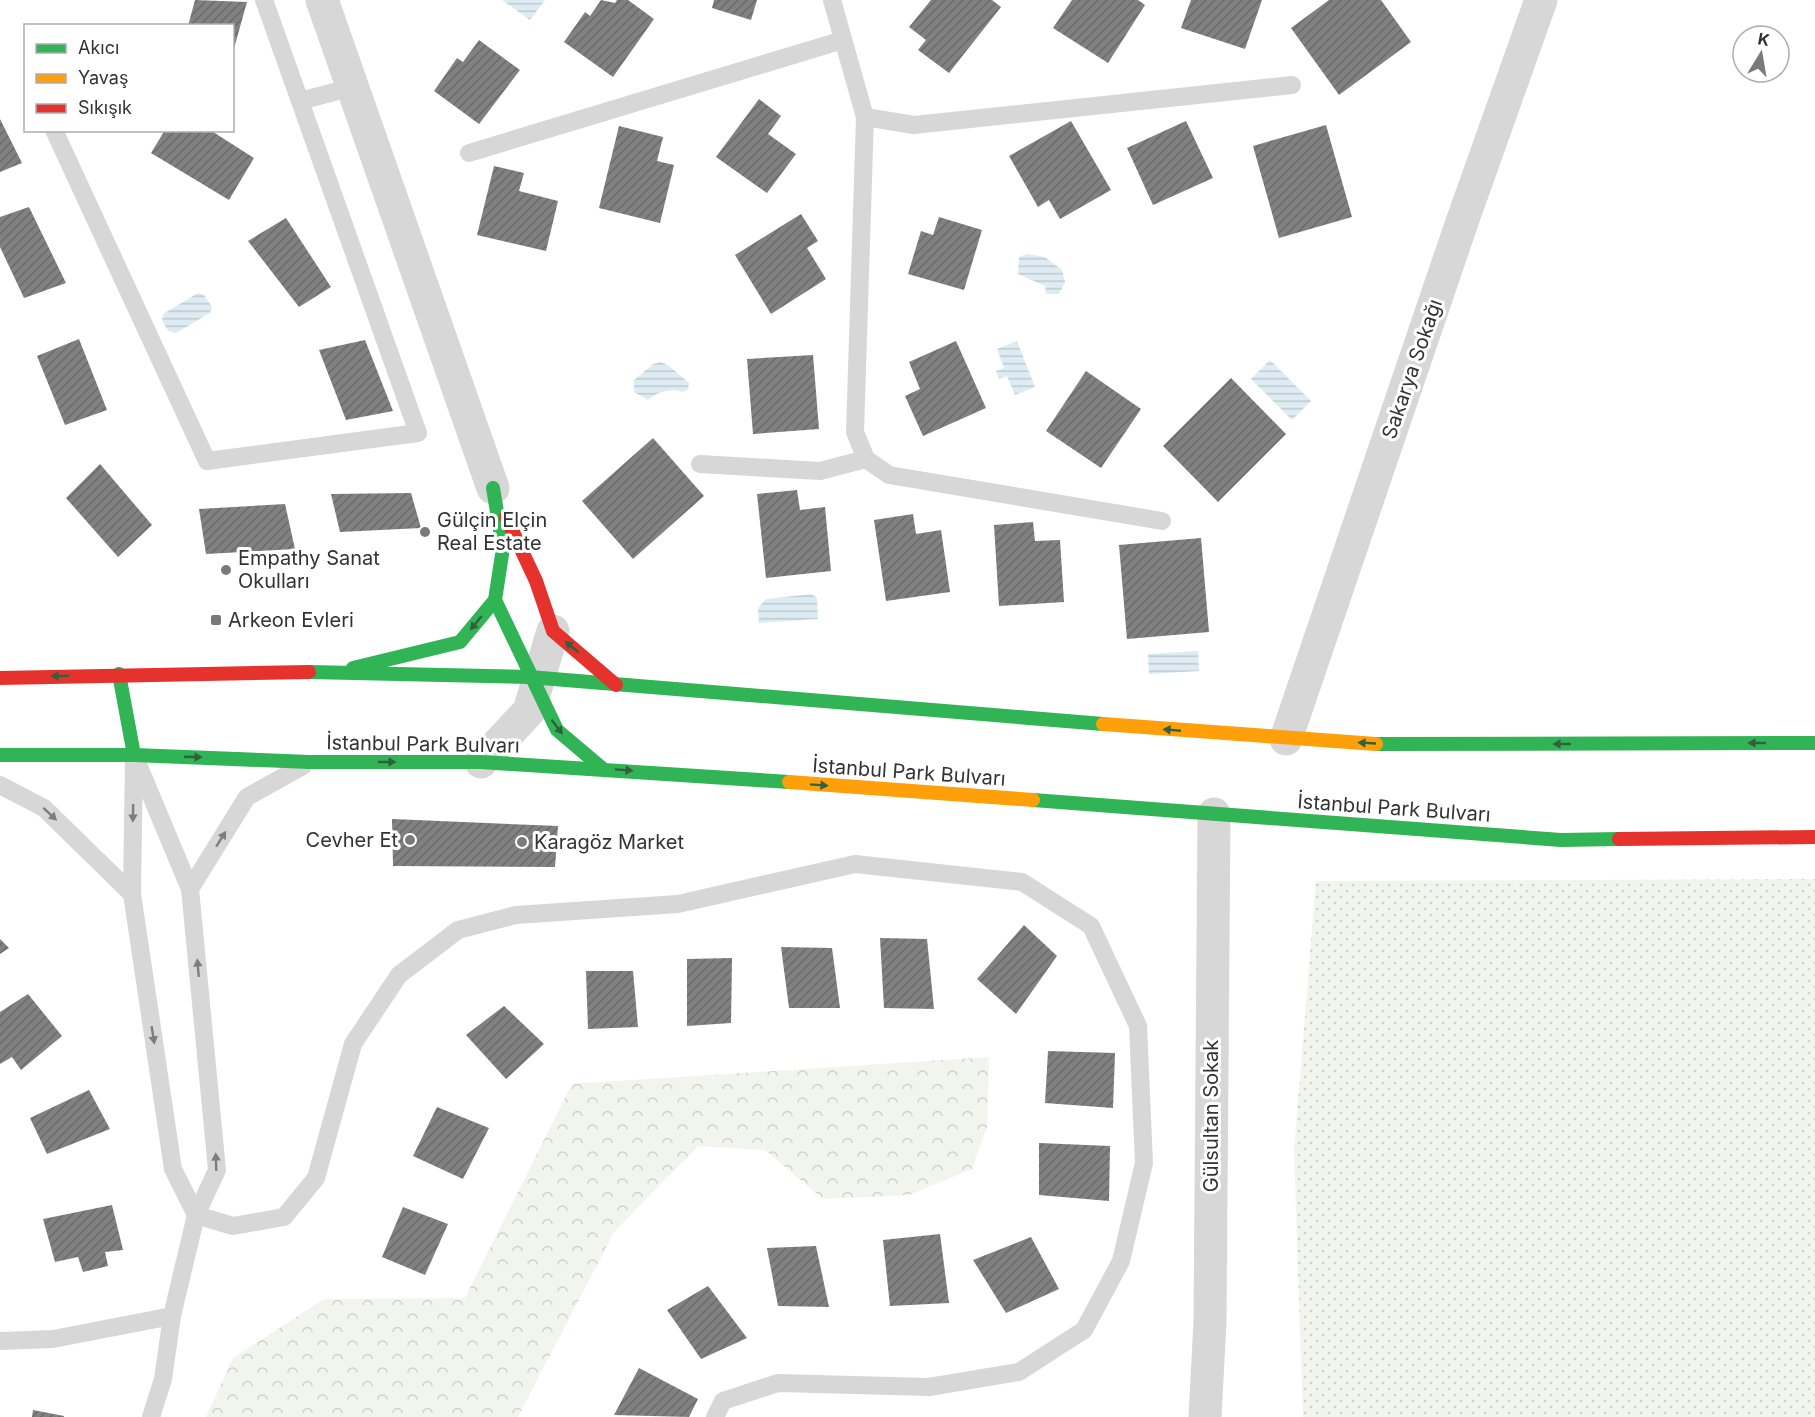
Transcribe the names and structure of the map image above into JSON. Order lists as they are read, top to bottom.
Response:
{
  "streets": {
    "main road": ["İstanbul Park Bulvarı"],
    "street": ["Sakarya Sokağı", "Gülsultan Sokak"]
  },
  "crossings": [
    ["İstanbul Park Bulvarı", "Gülsultan Sokak"]
  ],
  "places": {
    "other": [
      "Gülçin Elçin Real Estate",
      "Empathy Sanat Okulları",
      "Cevher Et",
      "Karagöz Market"
    ],
    "transit": ["Arkeon Evleri"]
  },
  "legend": ["Akıcı", "Yavaş", "Sıkışık"],
  "north": "top"
}
